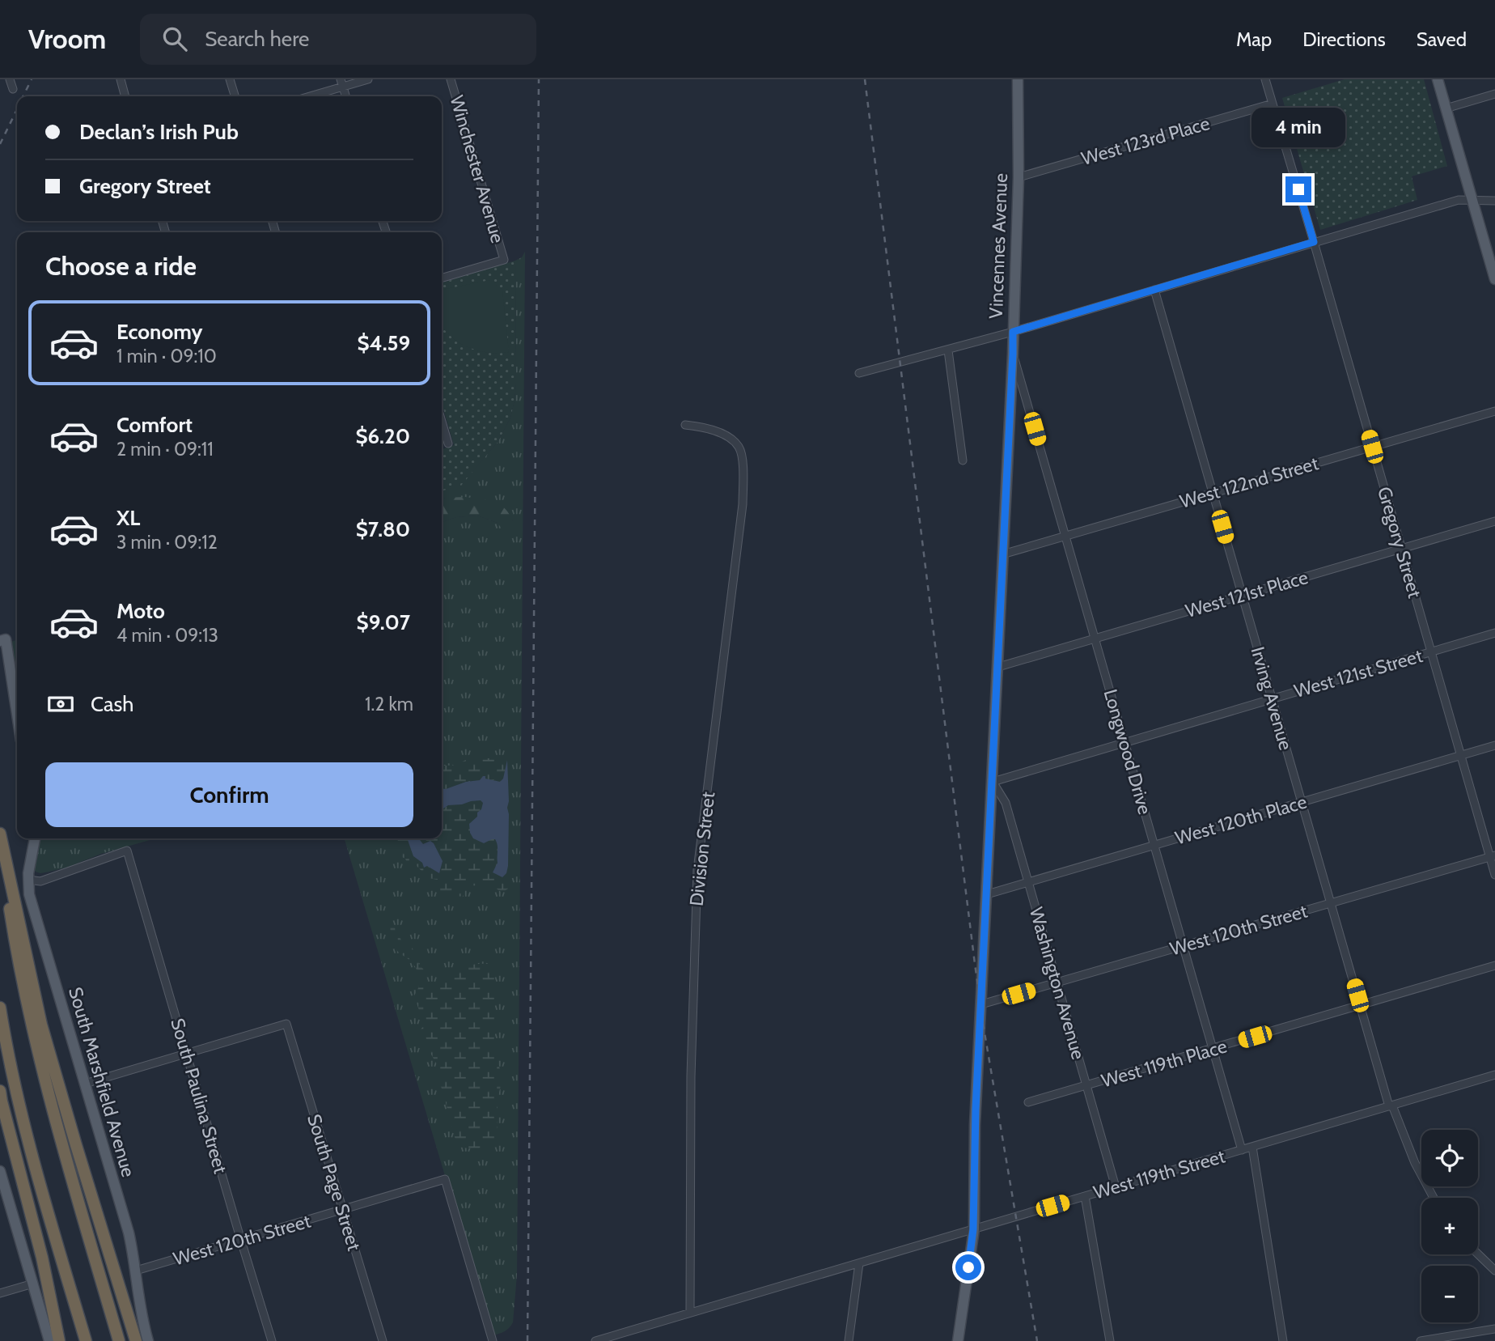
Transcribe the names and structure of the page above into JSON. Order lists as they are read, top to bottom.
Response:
{
  "streets": {
    "main road": ["Vincennes Avenue", "South Marshfield Avenue"],
    "street": [
      "West 123rd Place",
      "Winchester Avenue",
      "West 122nd Street",
      "Gregory Street",
      "West 121st Place",
      "West 121st Street",
      "Irving Avenue",
      "Longwood Drive",
      "West 120th Place",
      "Division Street",
      "West 120th Street",
      "Washington Avenue",
      "West 119th Place",
      "South Paulina Street",
      "West 119th Street",
      "South Page Street"
    ]
  },
  "crossings": [
    ["West 123rd Place", "Vincennes Avenue"],
    ["West 123rd Place", "Gregory Street"],
    ["Vincennes Avenue", "West 122nd Street"],
    ["Vincennes Avenue", "West 121st Place"],
    ["Vincennes Avenue", "West 121st Street"],
    ["Vincennes Avenue", "Longwood Drive"],
    ["Vincennes Avenue", "West 120th Place"],
    ["Vincennes Avenue", "West 120th Street"],
    ["Vincennes Avenue", "Washington Avenue"],
    ["Vincennes Avenue", "West 119th Street"],
    ["West 122nd Street", "Gregory Street"],
    ["West 122nd Street", "Irving Avenue"],
    ["West 122nd Street", "Longwood Drive"],
    ["Gregory Street", "West 121st Place"],
    ["Gregory Street", "West 121st Street"],
    ["Gregory Street", "West 120th Place"],
    ["Gregory Street", "West 120th Street"],
    ["West 121st Place", "Irving Avenue"],
    ["West 121st Place", "Longwood Drive"],
    ["West 121st Street", "Irving Avenue"],
    ["West 121st Street", "Longwood Drive"],
    ["West 121st Street", "Washington Avenue"],
    ["Irving Avenue", "West 120th Place"],
    ["Irving Avenue", "West 120th Street"],
    ["Irving Avenue", "West 119th Place"],
    ["Irving Avenue", "West 119th Street"],
    ["Longwood Drive", "West 120th Place"],
    ["Longwood Drive", "West 120th Street"],
    ["Longwood Drive", "West 119th Place"],
    ["Longwood Drive", "West 119th Street"],
    ["West 120th Place", "Washington Avenue"],
    ["Division Street", "West 119th Street"],
    ["West 120th Street", "Washington Avenue"],
    ["West 120th Street", "South Marshfield Avenue"],
    ["West 120th Street", "South Paulina Street"],
    ["West 120th Street", "South Page Street"],
    ["Washington Avenue", "West 119th Place"],
    ["Washington Avenue", "West 119th Street"],
    ["South Marshfield Avenue", "South Paulina Street"],
    ["South Paulina Street", "South Page Street"]
  ],
  "page": {
    "header": "Vroom",
    "search": "Search here",
    "nav": ["Map", "Directions", "Saved"],
    "banner": ["Declan’s Irish Pub", "Gregory Street"],
    "bubble": "4 min",
    "heading": "Choose a ride",
    "list": [
      {
        "name": "Economy",
        "note": "1 min · 09:10",
        "value": "$4.59"
      },
      {
        "name": "Comfort",
        "note": "2 min · 09:11",
        "value": "$6.20"
      },
      {
        "name": "XL",
        "note": "3 min · 09:12",
        "value": "$7.80"
      },
      {
        "name": "Moto",
        "note": "4 min · 09:13",
        "value": "$9.07"
      }
    ],
    "pay": ["Cash", "1.2 km"],
    "buttons": "Confirm",
    "map_buttons": ["+", "−"]
  }
}
